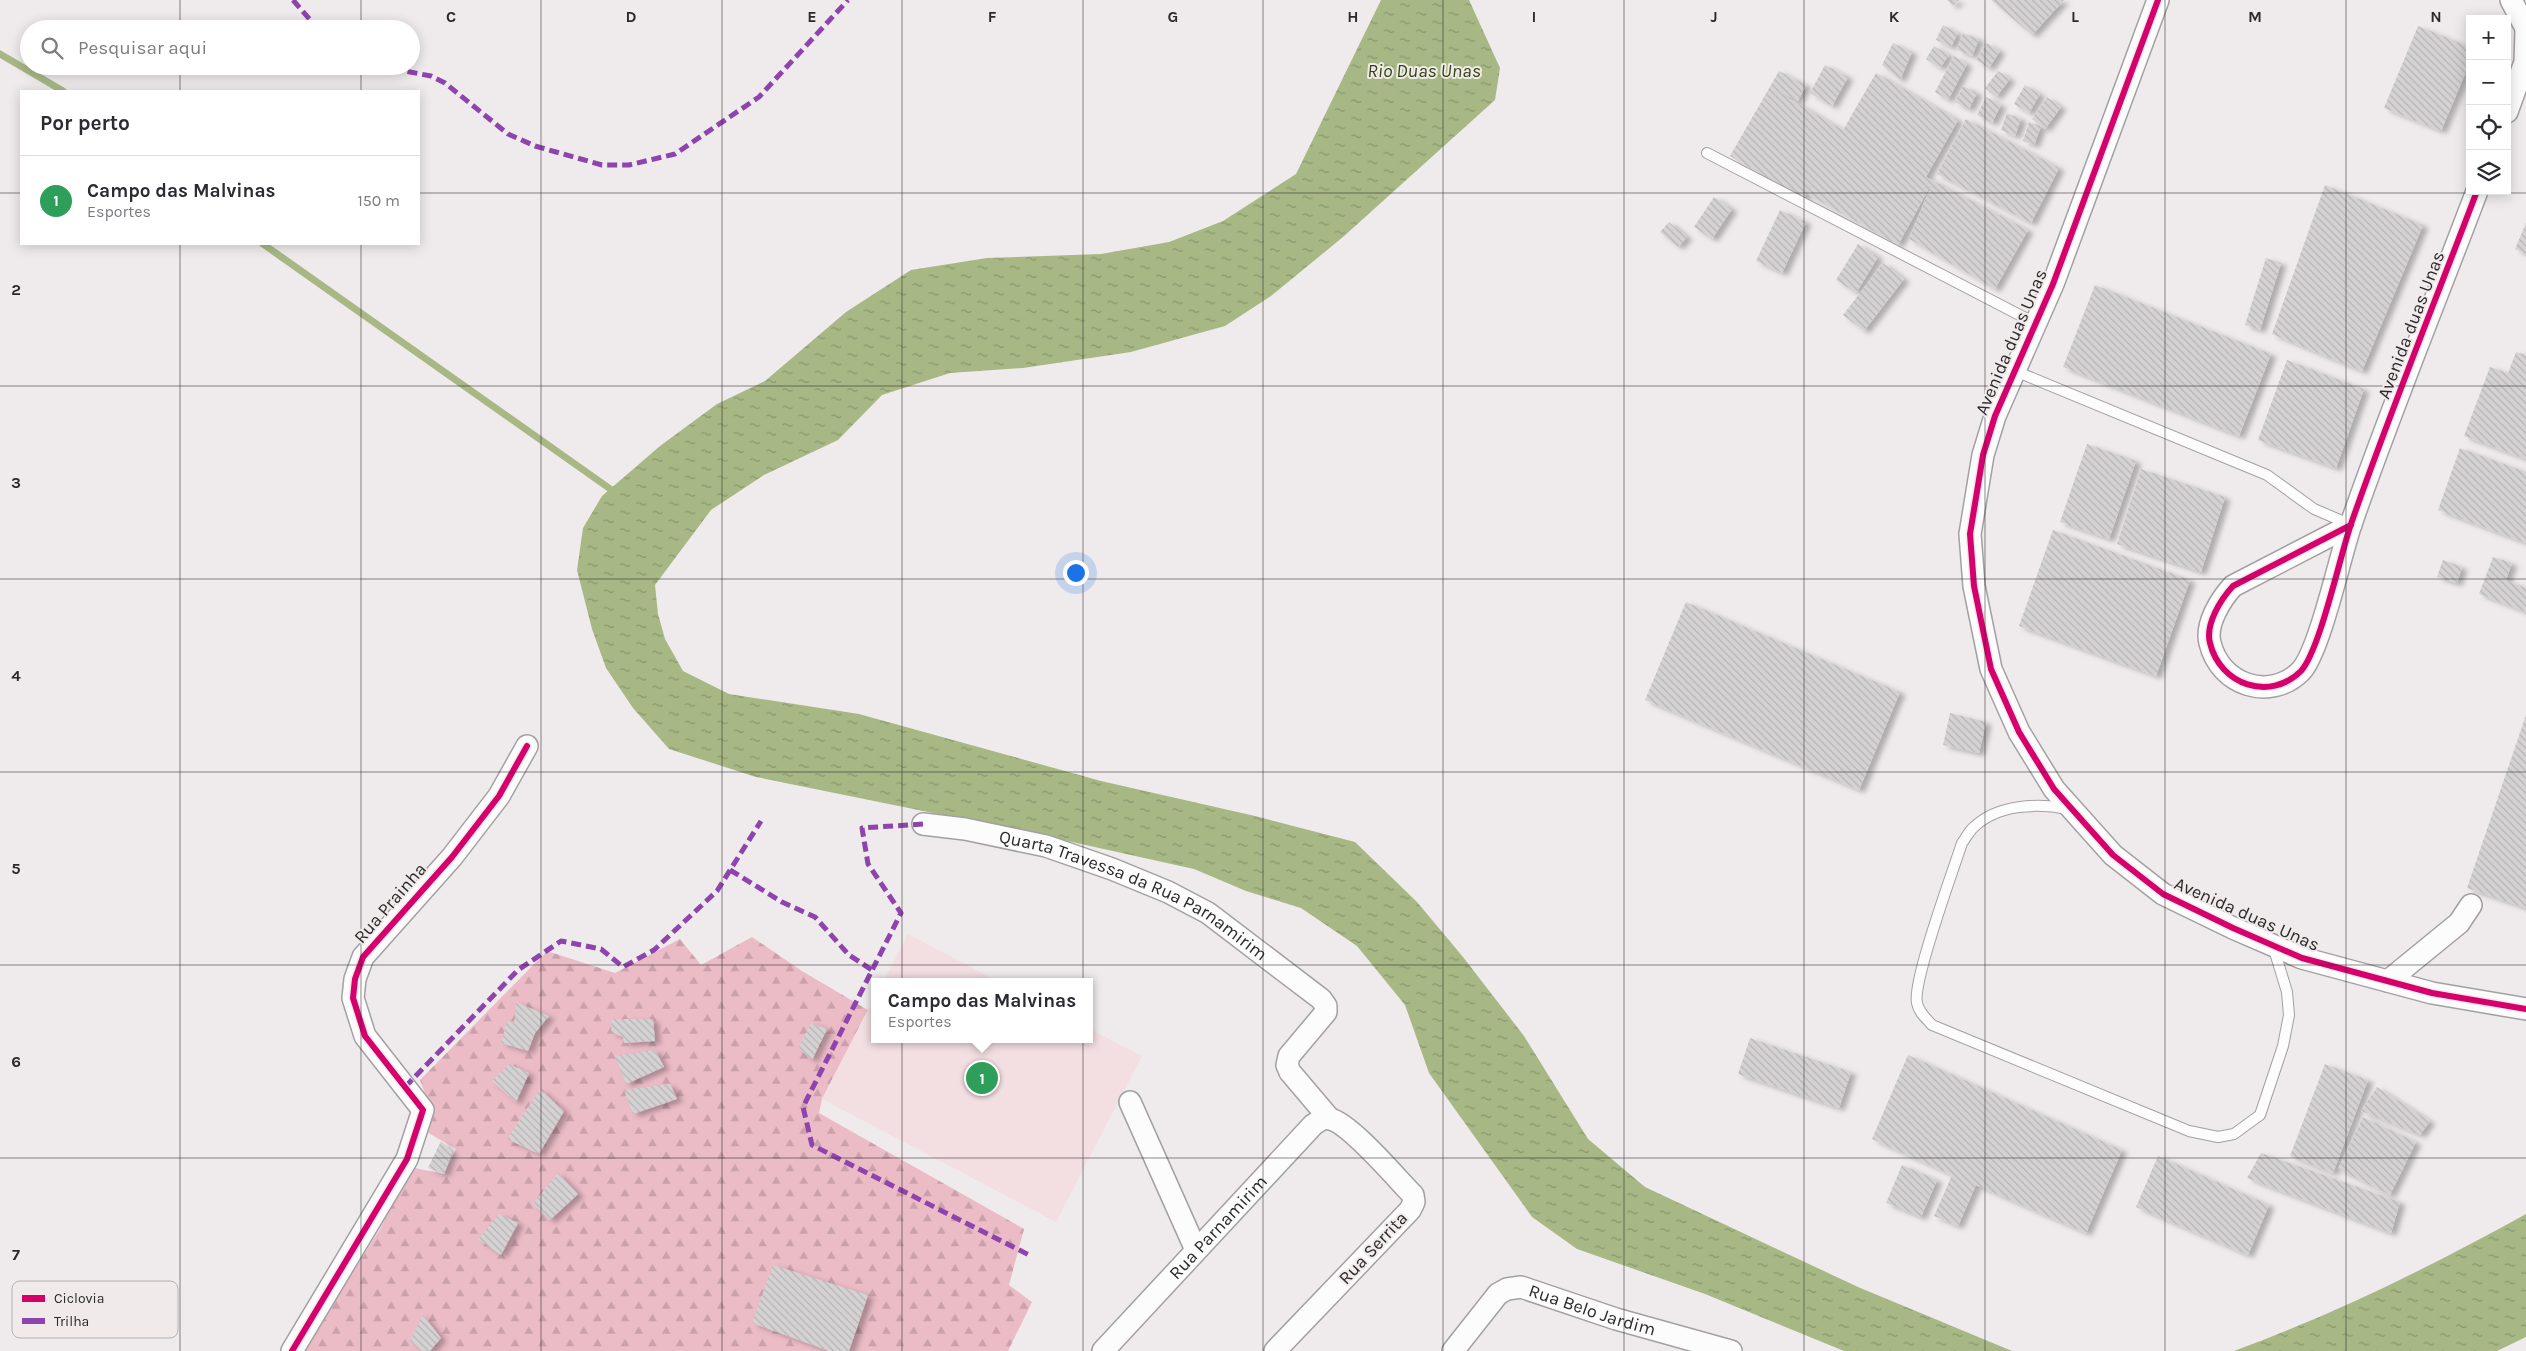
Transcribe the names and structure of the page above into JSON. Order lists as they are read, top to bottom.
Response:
{
  "streets": {
    "street": [
      "Avenida duas Unas",
      "Quarta Travessa da Rua Parnamirim",
      "Rua Prainha",
      "Rua Parnamirim",
      "Rua Serrita",
      "Rua Belo Jardim"
    ]
  },
  "crossings": [
    ["Quarta Travessa da Rua Parnamirim", "Rua Parnamirim"],
    ["Quarta Travessa da Rua Parnamirim", "Rua Serrita"],
    ["Rua Parnamirim", "Rua Serrita"]
  ],
  "water": ["Rio Duas Unas"],
  "legend": ["Ciclovia", "Trilha"],
  "page": {
    "map_buttons": ["+", "−"],
    "search": "Pesquisar aqui",
    "heading": "Por perto",
    "list": [
      {
        "mark": "1",
        "name": "Campo das Malvinas",
        "note": "Esportes",
        "value": "150 m"
      }
    ],
    "popup": ["Campo das Malvinas", "Esportes"],
    "pins": "1"
  },
  "grid": {
    "columns": [
      "C",
      "D",
      "E",
      "F",
      "G",
      "H",
      "I",
      "J",
      "K",
      "L",
      "M",
      "N"
    ],
    "rows": [
      "2",
      "3",
      "4",
      "5",
      "6",
      "7"
    ]
  }
}
